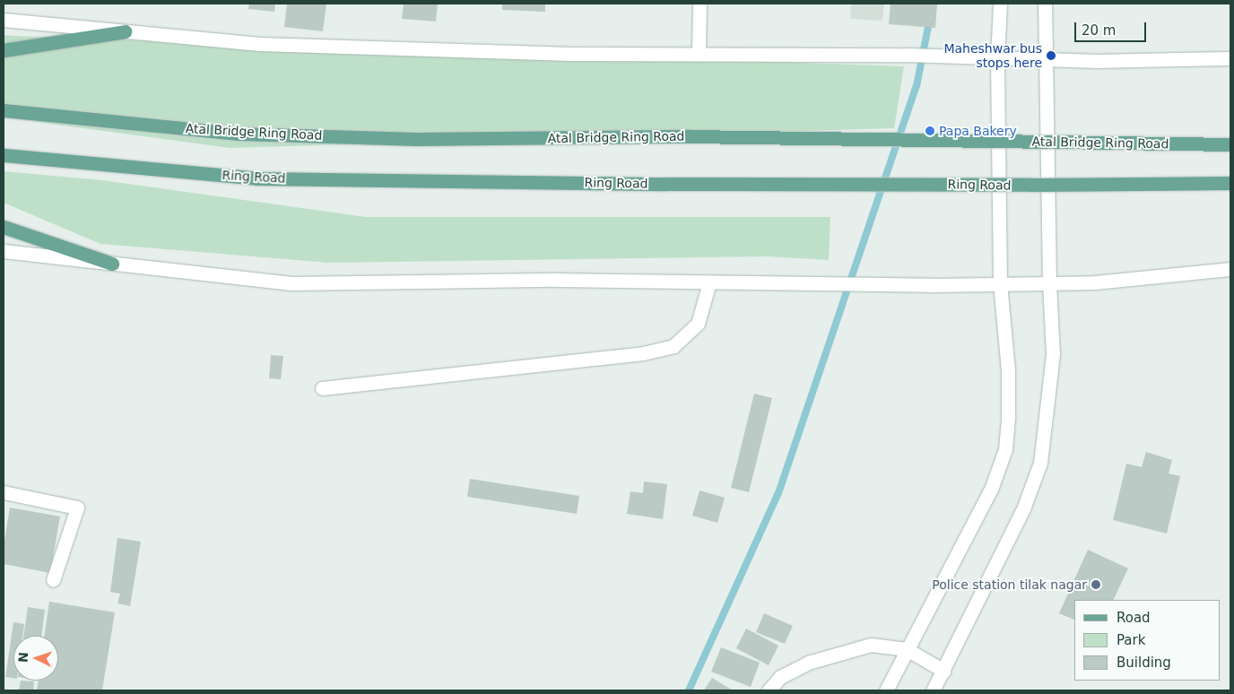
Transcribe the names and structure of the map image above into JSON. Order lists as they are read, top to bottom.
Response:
{
  "streets": {
    "main road": ["Atal Bridge Ring Road", "Ring Road"]
  },
  "places": ["Maheshwar bus stops here", "Papa Bakery", "Police station tilak nagar"],
  "legend": ["Road", "Park", "Building"],
  "scale_bar": "20 m",
  "north": "left"
}
